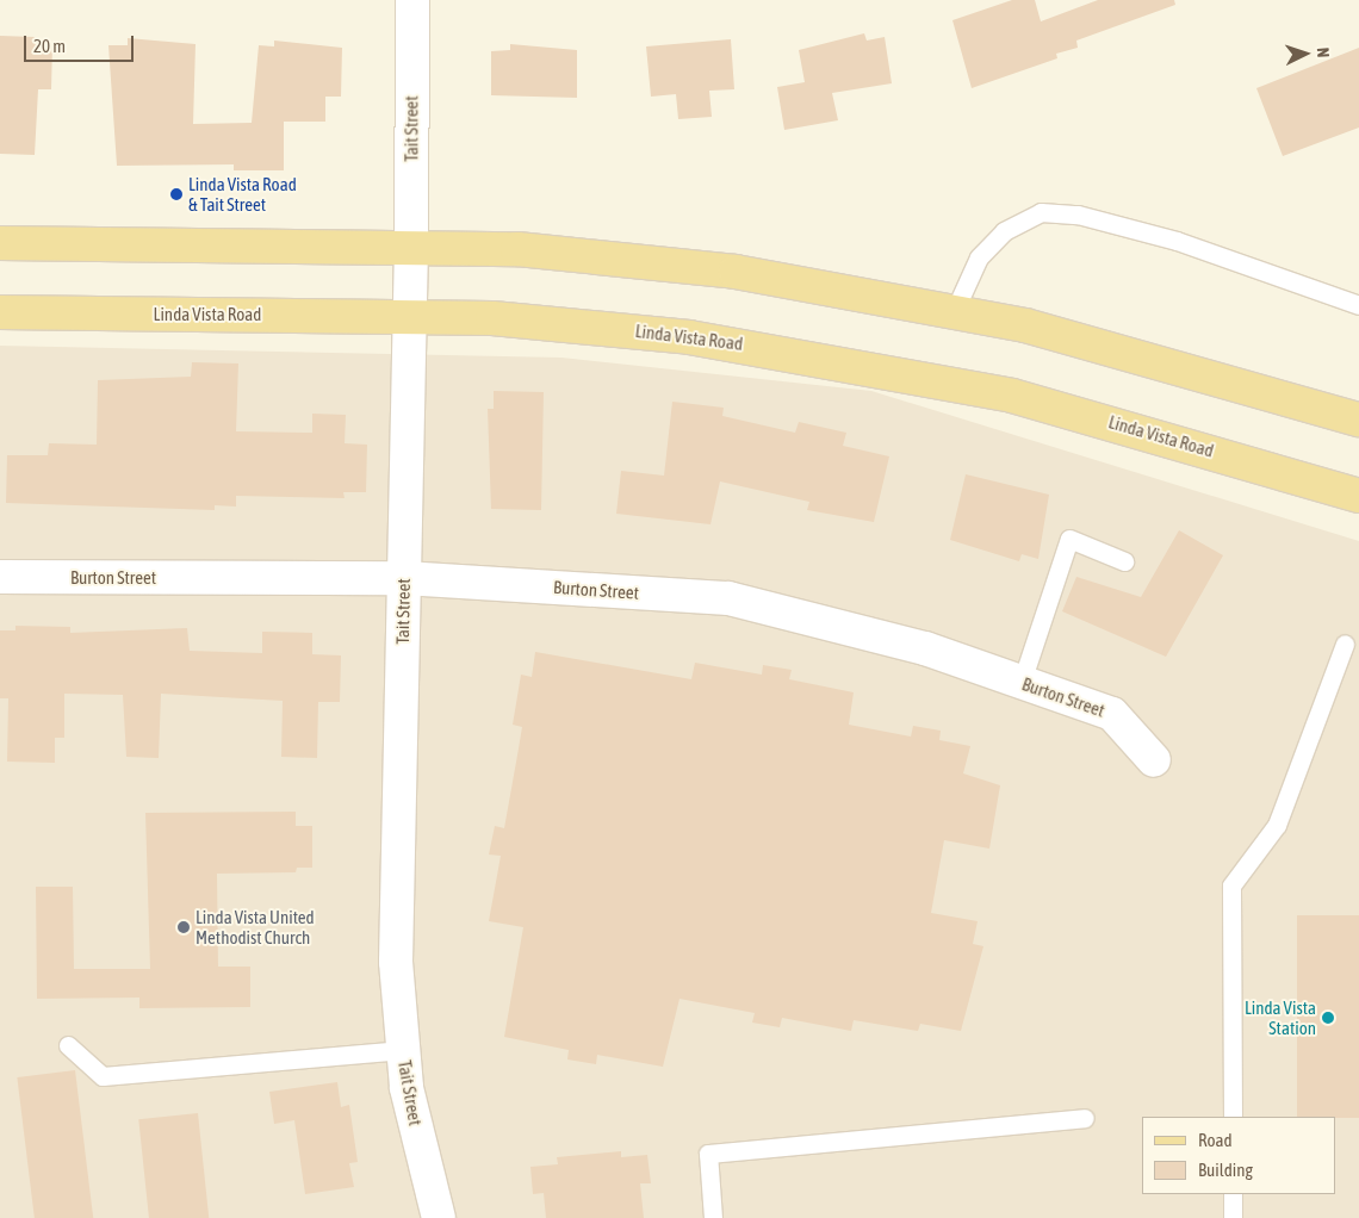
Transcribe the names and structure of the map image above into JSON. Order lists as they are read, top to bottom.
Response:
{
  "streets": {
    "main road": ["Linda Vista Road"],
    "street": ["Tait Street", "Burton Street"]
  },
  "crossings": [
    ["Tait Street", "Linda Vista Road"],
    ["Tait Street", "Burton Street"]
  ],
  "places": ["Linda Vista Road & Tait Street", "Linda Vista United Methodist Church", "Linda Vista Station"],
  "legend": ["Road", "Building"],
  "scale_bar": "20 m",
  "north": "right"
}
